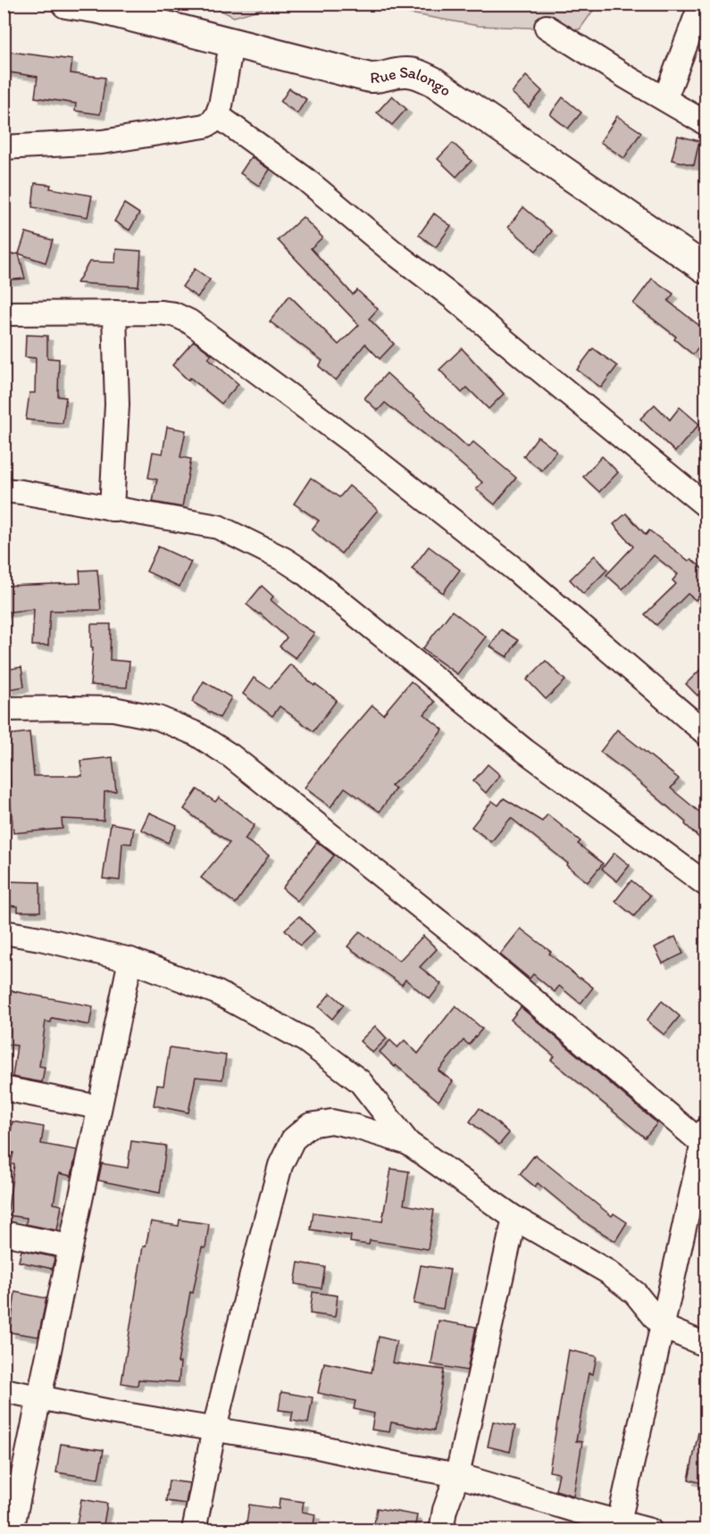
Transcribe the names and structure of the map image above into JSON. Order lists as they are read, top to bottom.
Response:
{
  "streets": {
    "street": ["Rue Salongo"]
  }
}
